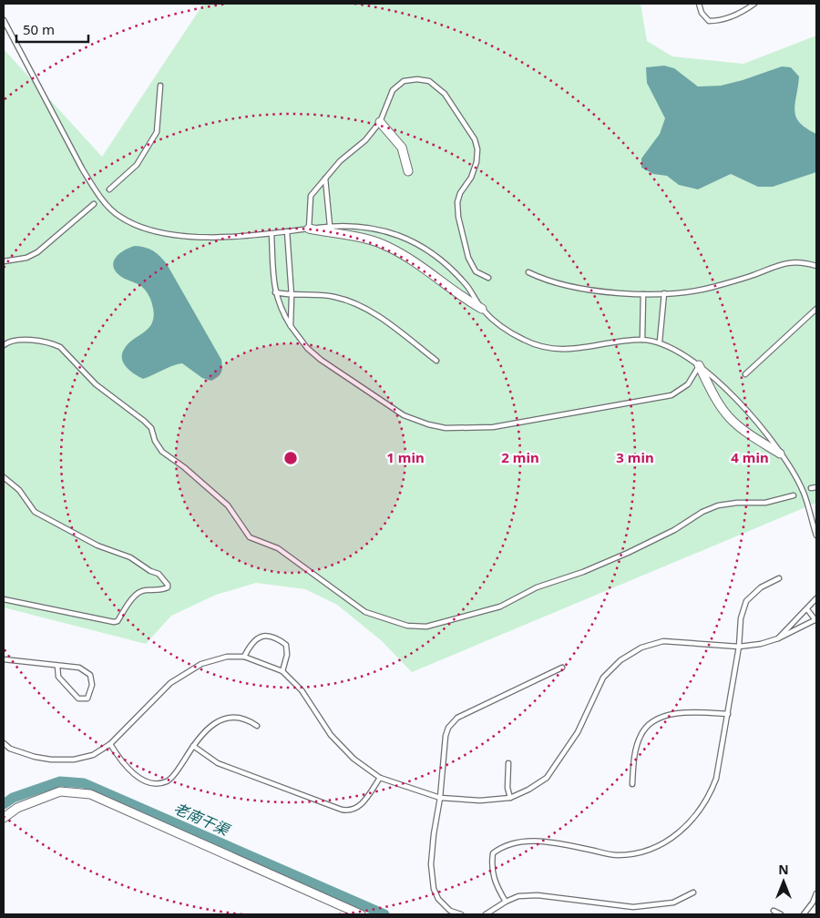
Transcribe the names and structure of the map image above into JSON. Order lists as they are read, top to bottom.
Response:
{
  "water": ["老南干渠"],
  "scale_bar": "50 m",
  "north": "top",
  "rings": [
    "1 min",
    "2 min",
    "3 min",
    "4 min"
  ]
}
